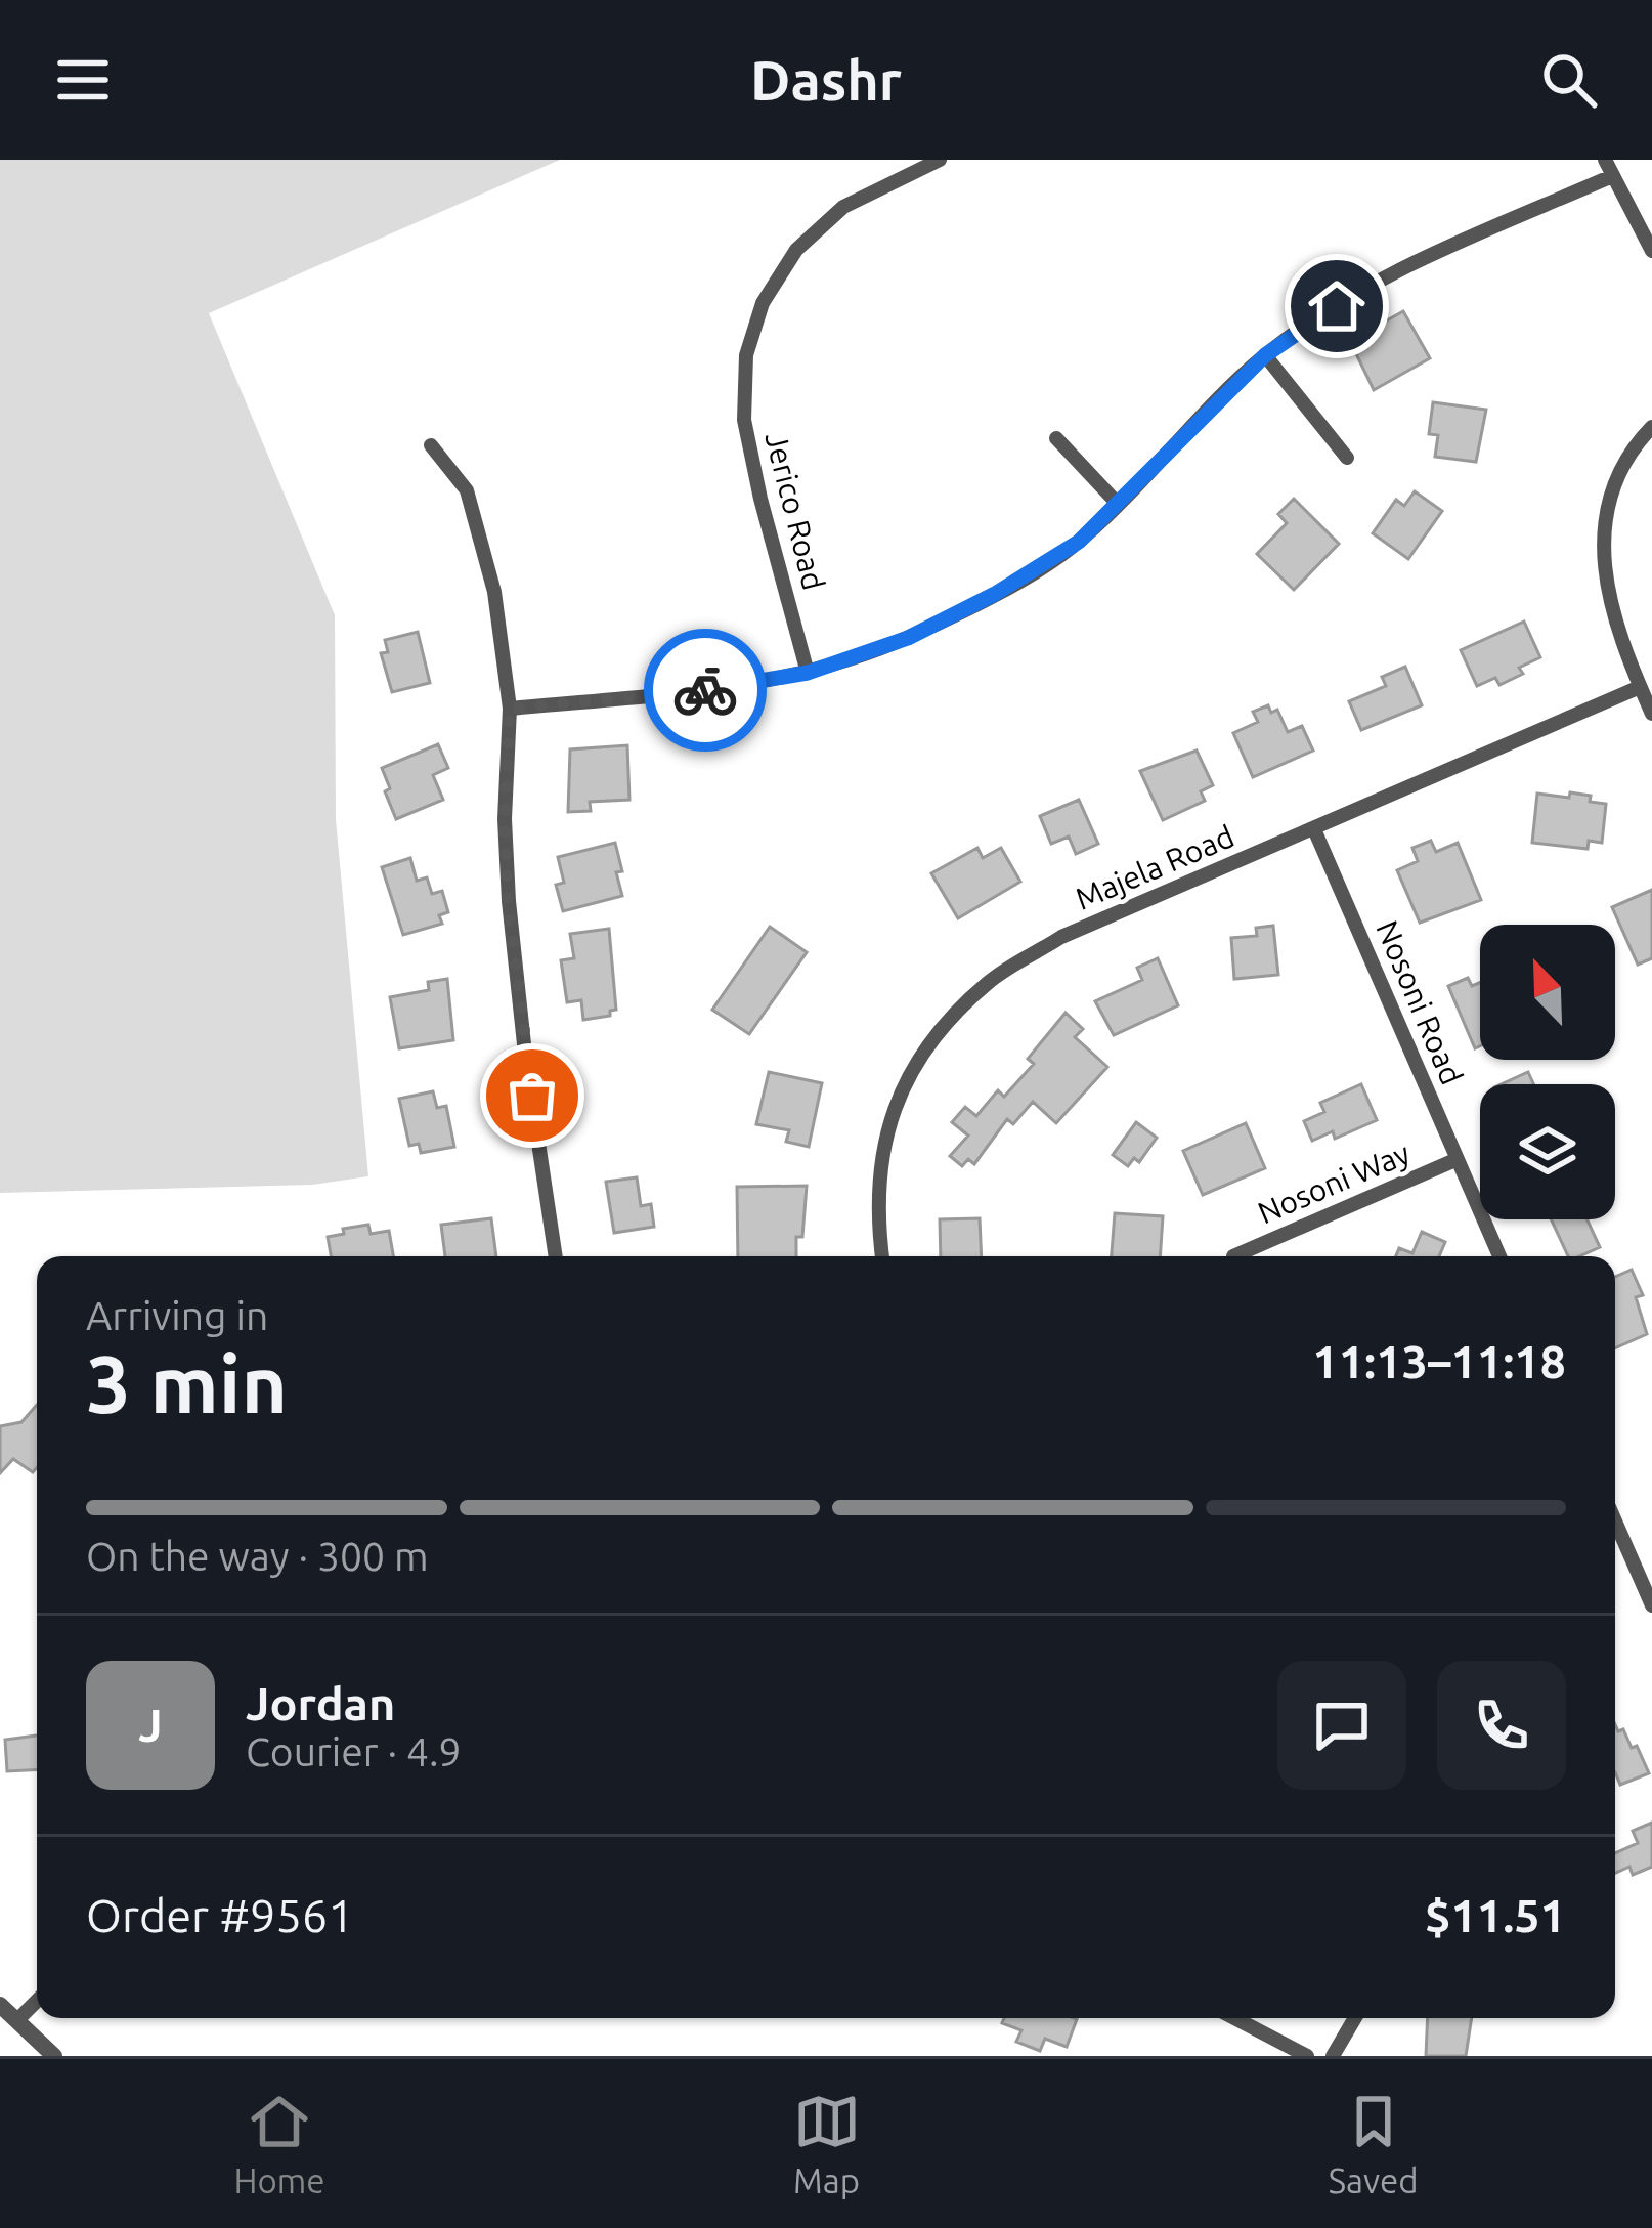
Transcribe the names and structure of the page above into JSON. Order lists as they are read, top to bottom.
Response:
{
  "streets": {
    "street": [
      "Jerico Road",
      "Majela Road",
      "Nosoni Road",
      "Nosoni Way"
    ]
  },
  "crossings": [
    ["Majela Road", "Nosoni Road"],
    ["Nosoni Road", "Nosoni Way"]
  ],
  "north": "top left",
  "page": {
    "header": "Dashr",
    "heading": ["3 min", "Arriving in", "11:13–11:18"],
    "panel": [
      "Jordan",
      "Courier · 4.9",
      "Order #9561",
      "$11.51"
    ],
    "bar": "On the way · 300 m",
    "round": "J",
    "tabs": ["Home", "Map", "Saved"]
  }
}
